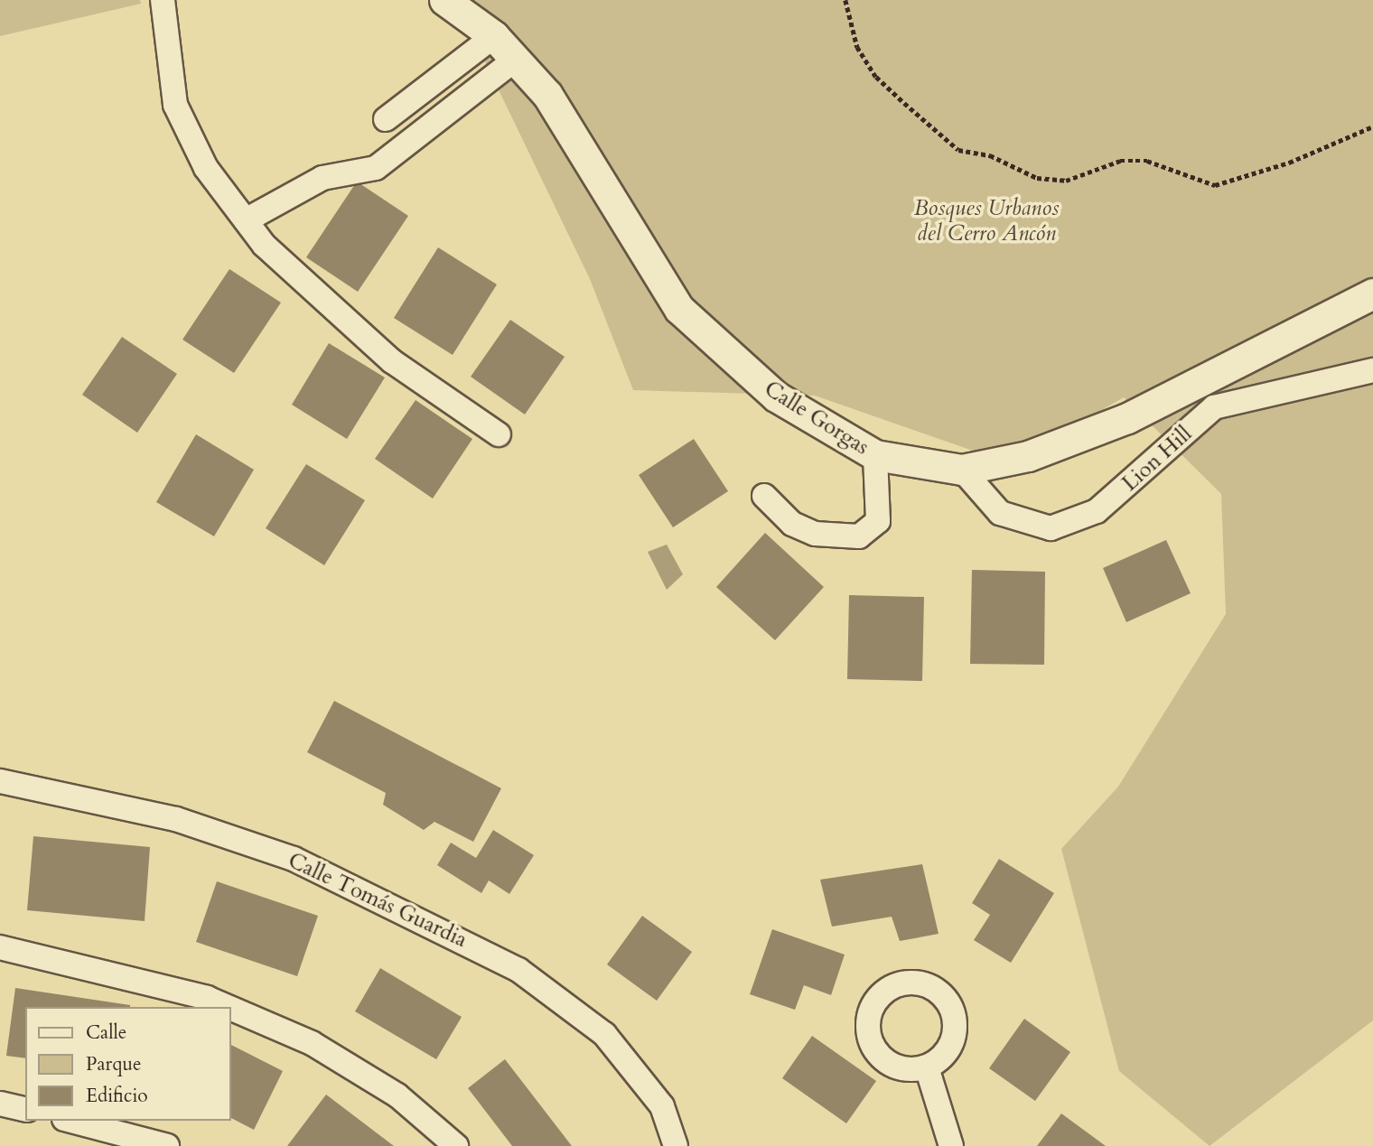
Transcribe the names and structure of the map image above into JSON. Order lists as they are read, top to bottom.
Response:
{
  "streets": {
    "street": ["Calle Gorgas", "Lion Hill", "Calle Tomás Guardia"]
  },
  "crossings": [
    ["Calle Gorgas", "Lion Hill"]
  ],
  "parks": ["Bosques Urbanos del Cerro Ancón"],
  "legend": ["Calle", "Parque", "Edificio"]
}
